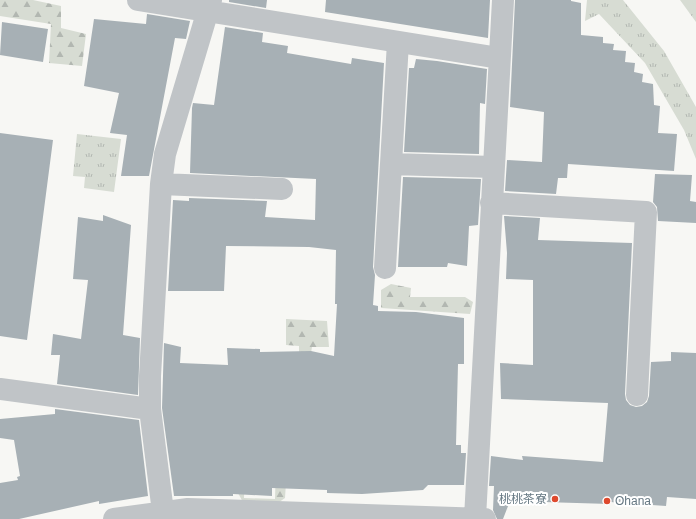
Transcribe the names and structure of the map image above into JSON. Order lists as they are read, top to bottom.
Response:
{
  "places": ["桃桃茶寮", "Ohana"]
}
